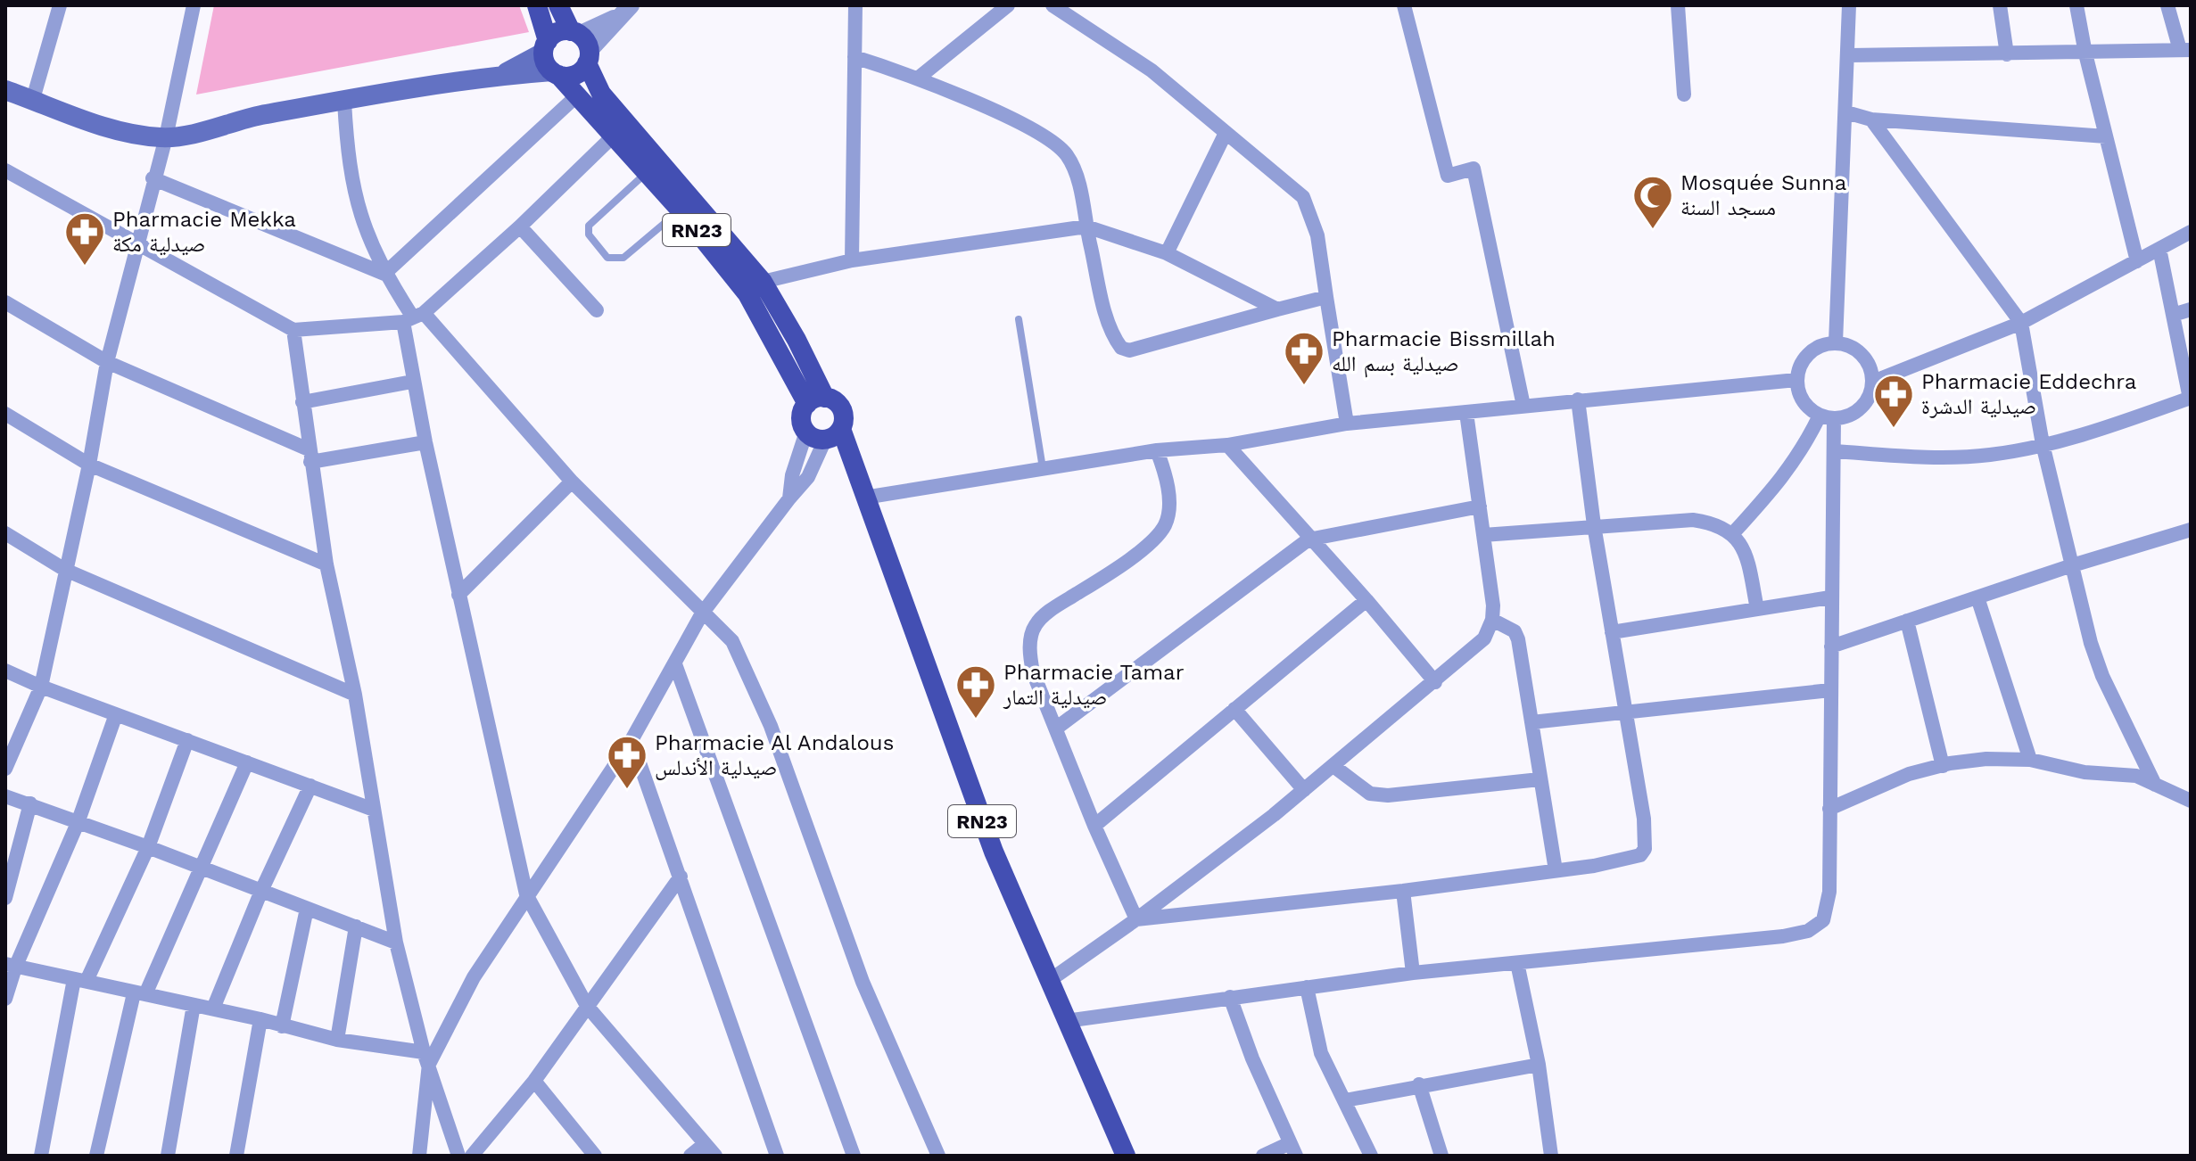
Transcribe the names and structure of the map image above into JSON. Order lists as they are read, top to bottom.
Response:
{
  "streets": {
    "main road": ["RN23"]
  },
  "places": {
    "mosque": ["Mosquée Sunna مسجد السنة"],
    "pharmacy": [
      "Pharmacie Mekka صيدلية مكة",
      "Pharmacie Bissmillah صيدلية بسم الله",
      "Pharmacie Eddechra صيدلية الدشرة",
      "Pharmacie Tamar صيدلية التمار",
      "Pharmacie Al Andalous صيدلية الأندلس"
    ]
  }
}
